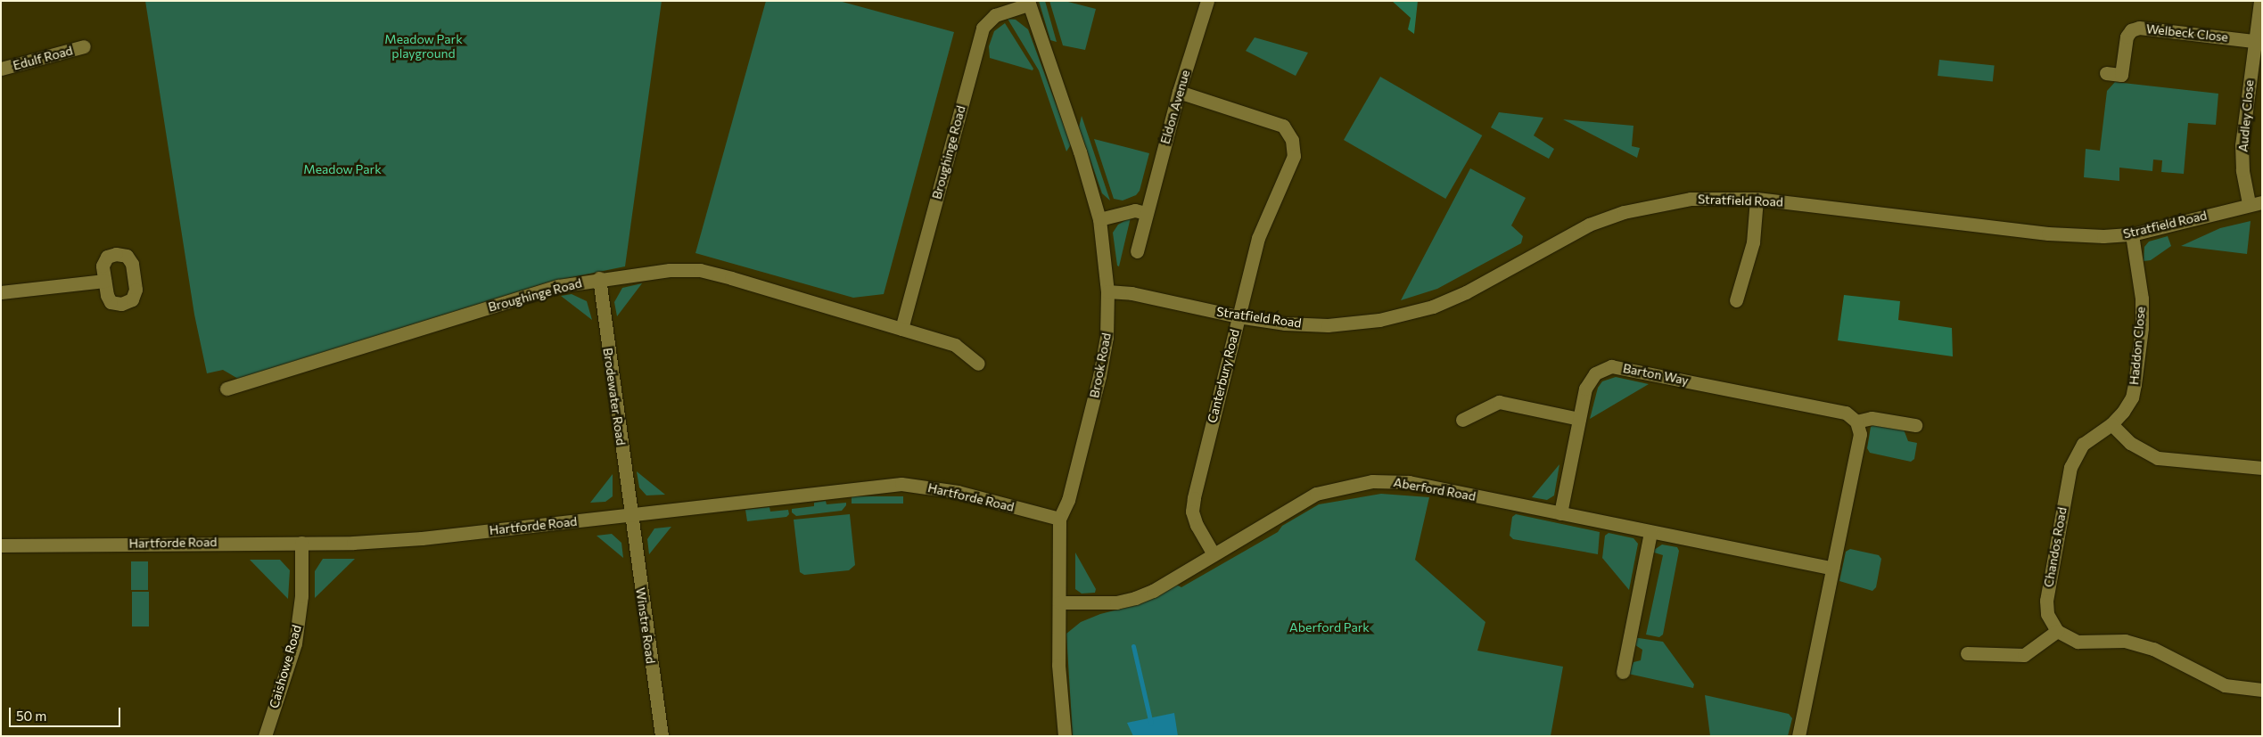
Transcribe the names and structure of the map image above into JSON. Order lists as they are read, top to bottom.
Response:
{
  "streets": {
    "street": [
      "Welbeck Close",
      "Edulf Road",
      "Eldon Avenue",
      "Audley Close",
      "Broughinge Road",
      "Stratfield Road",
      "Haddon Close",
      "Brook Road",
      "Barton Way",
      "Canterbury Road",
      "Brodewater Road",
      "Aberford Road",
      "Hartforde Road",
      "Chandos Road",
      "Winstre Road",
      "Caishowe Road"
    ]
  },
  "crossings": [
    ["Welbeck Close", "Audley Close"],
    ["Eldon Avenue", "Canterbury Road"],
    ["Audley Close", "Stratfield Road"],
    ["Broughinge Road", "Brook Road"],
    ["Broughinge Road", "Brodewater Road"],
    ["Stratfield Road", "Haddon Close"],
    ["Stratfield Road", "Brook Road"],
    ["Stratfield Road", "Canterbury Road"],
    ["Haddon Close", "Chandos Road"],
    ["Brook Road", "Aberford Road"],
    ["Brook Road", "Hartforde Road"],
    ["Barton Way", "Aberford Road"],
    ["Canterbury Road", "Aberford Road"],
    ["Brodewater Road", "Hartforde Road"],
    ["Brodewater Road", "Winstre Road"],
    ["Hartforde Road", "Winstre Road"],
    ["Hartforde Road", "Caishowe Road"]
  ],
  "parks": ["Meadow Park playground", "Meadow Park", "Aberford Park"],
  "scale_bar": "50 m"
}
